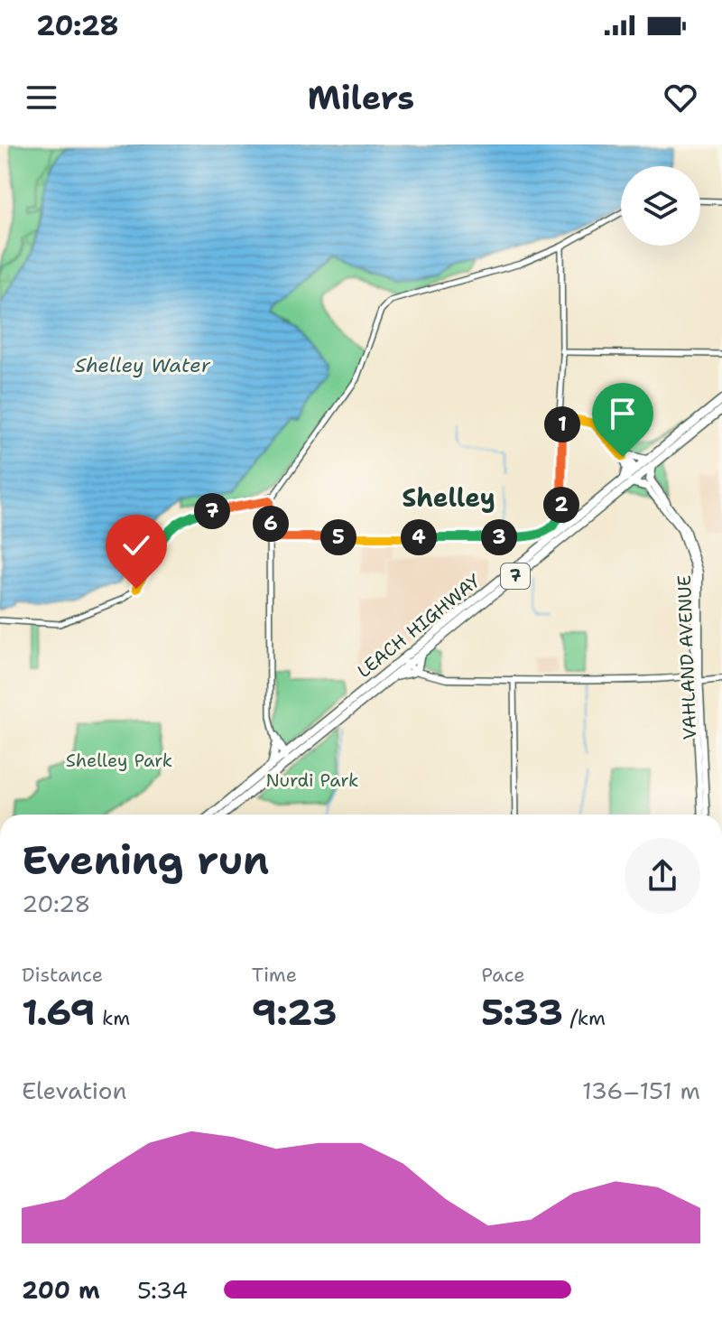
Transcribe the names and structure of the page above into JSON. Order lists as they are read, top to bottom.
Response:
{
  "streets": {
    "highway": ["7", "LEACH HIGHWAY"],
    "main road": ["VAHLAND AVENUE"]
  },
  "crossings": [
    ["LEACH HIGHWAY", "VAHLAND AVENUE"]
  ],
  "districts": ["Shelley"],
  "water": ["Shelley Water"],
  "parks": ["Shelley Park", "Nurdi Park"],
  "page": {
    "status": "20:28",
    "header": "Milers",
    "pins": [
      "1",
      "2",
      "7",
      "6",
      "3",
      "4",
      "5"
    ],
    "heading": ["Evening run", "20:28"],
    "stats": [
      ["Distance", "1.69 km"],
      ["Time", "9:23"],
      ["Pace", "5:33 /km"]
    ],
    "chart": ["Elevation", "136–151 m"],
    "list": [
      {
        "name": "200 m",
        "note": "5:34"
      }
    ]
  }
}
